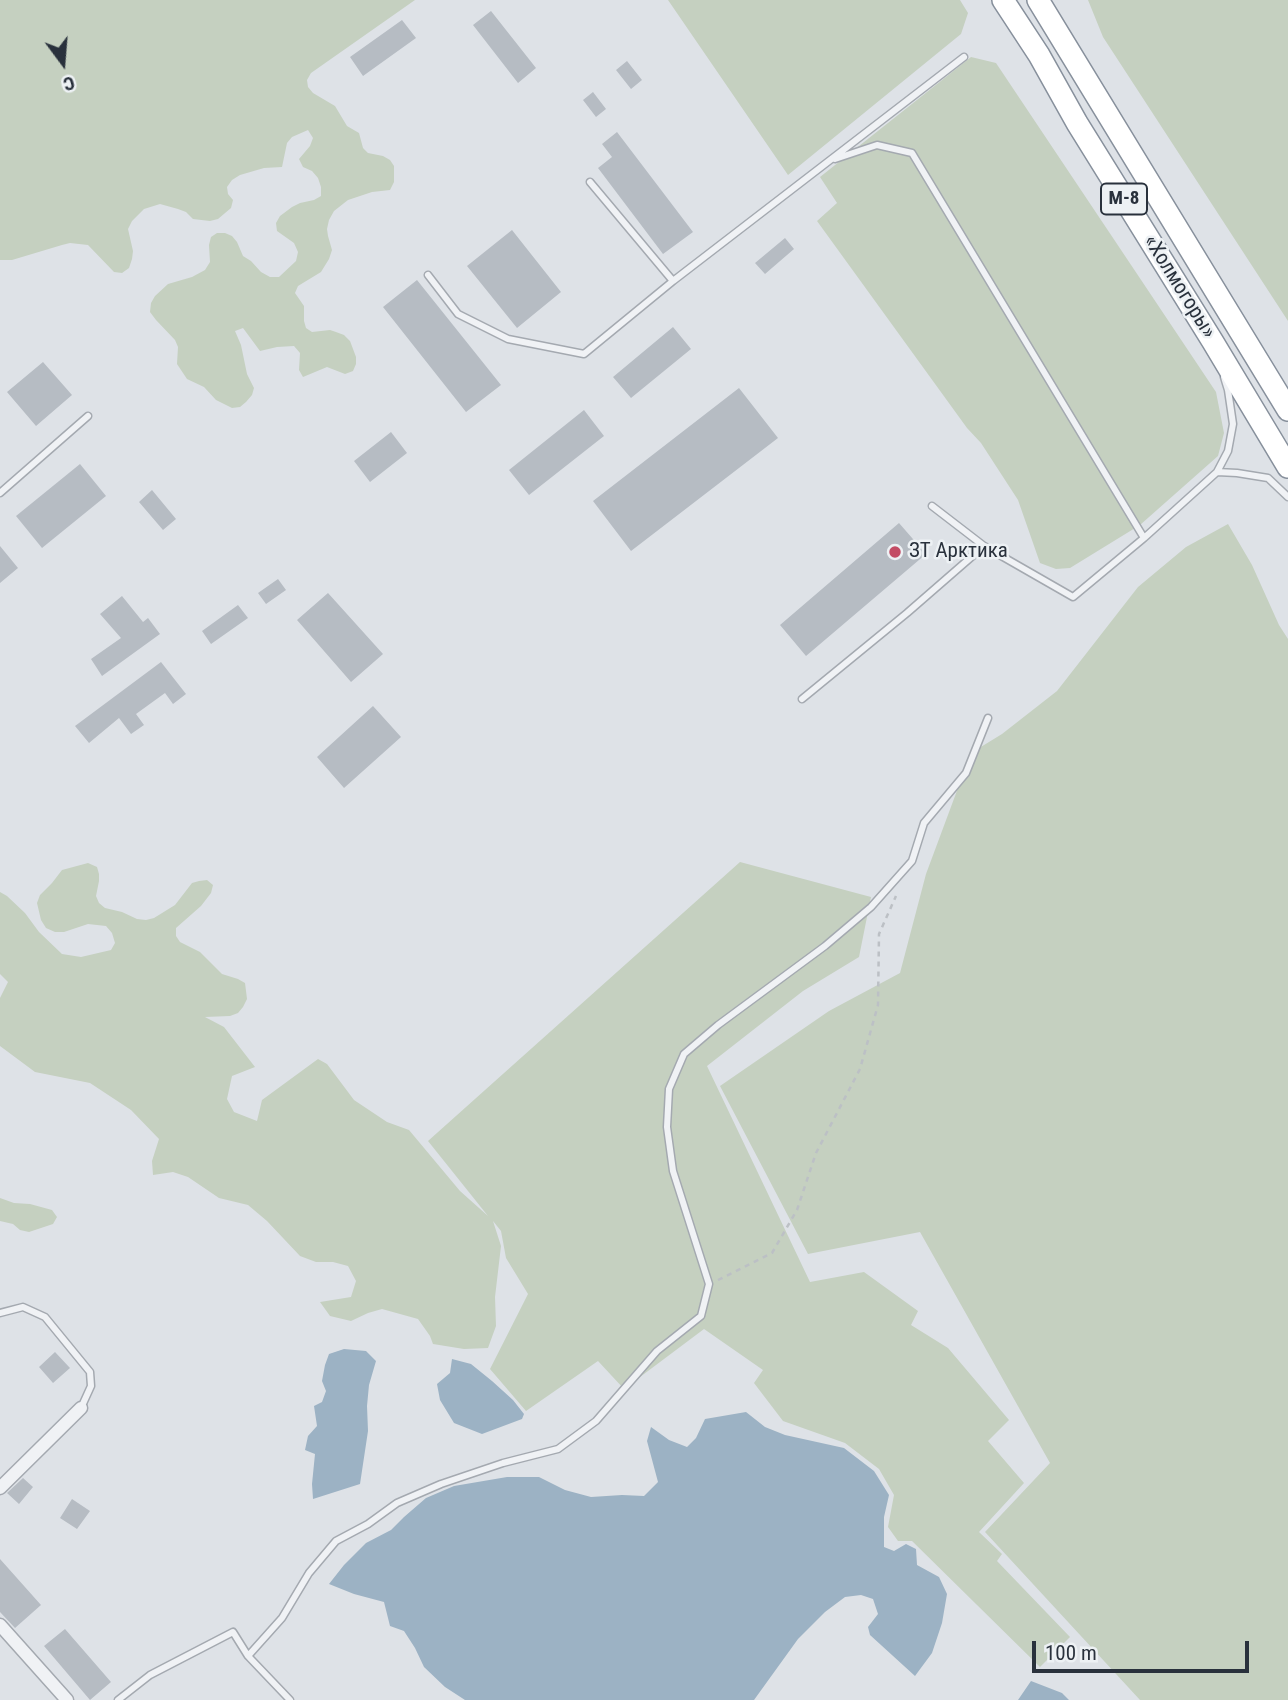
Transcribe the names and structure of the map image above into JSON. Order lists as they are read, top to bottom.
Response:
{
  "streets": {
    "highway": ["М-8", "«Холмогоры»"]
  },
  "places": ["ЗТ Арктика"],
  "scale_bar": "100 m",
  "north": "bottom"
}
